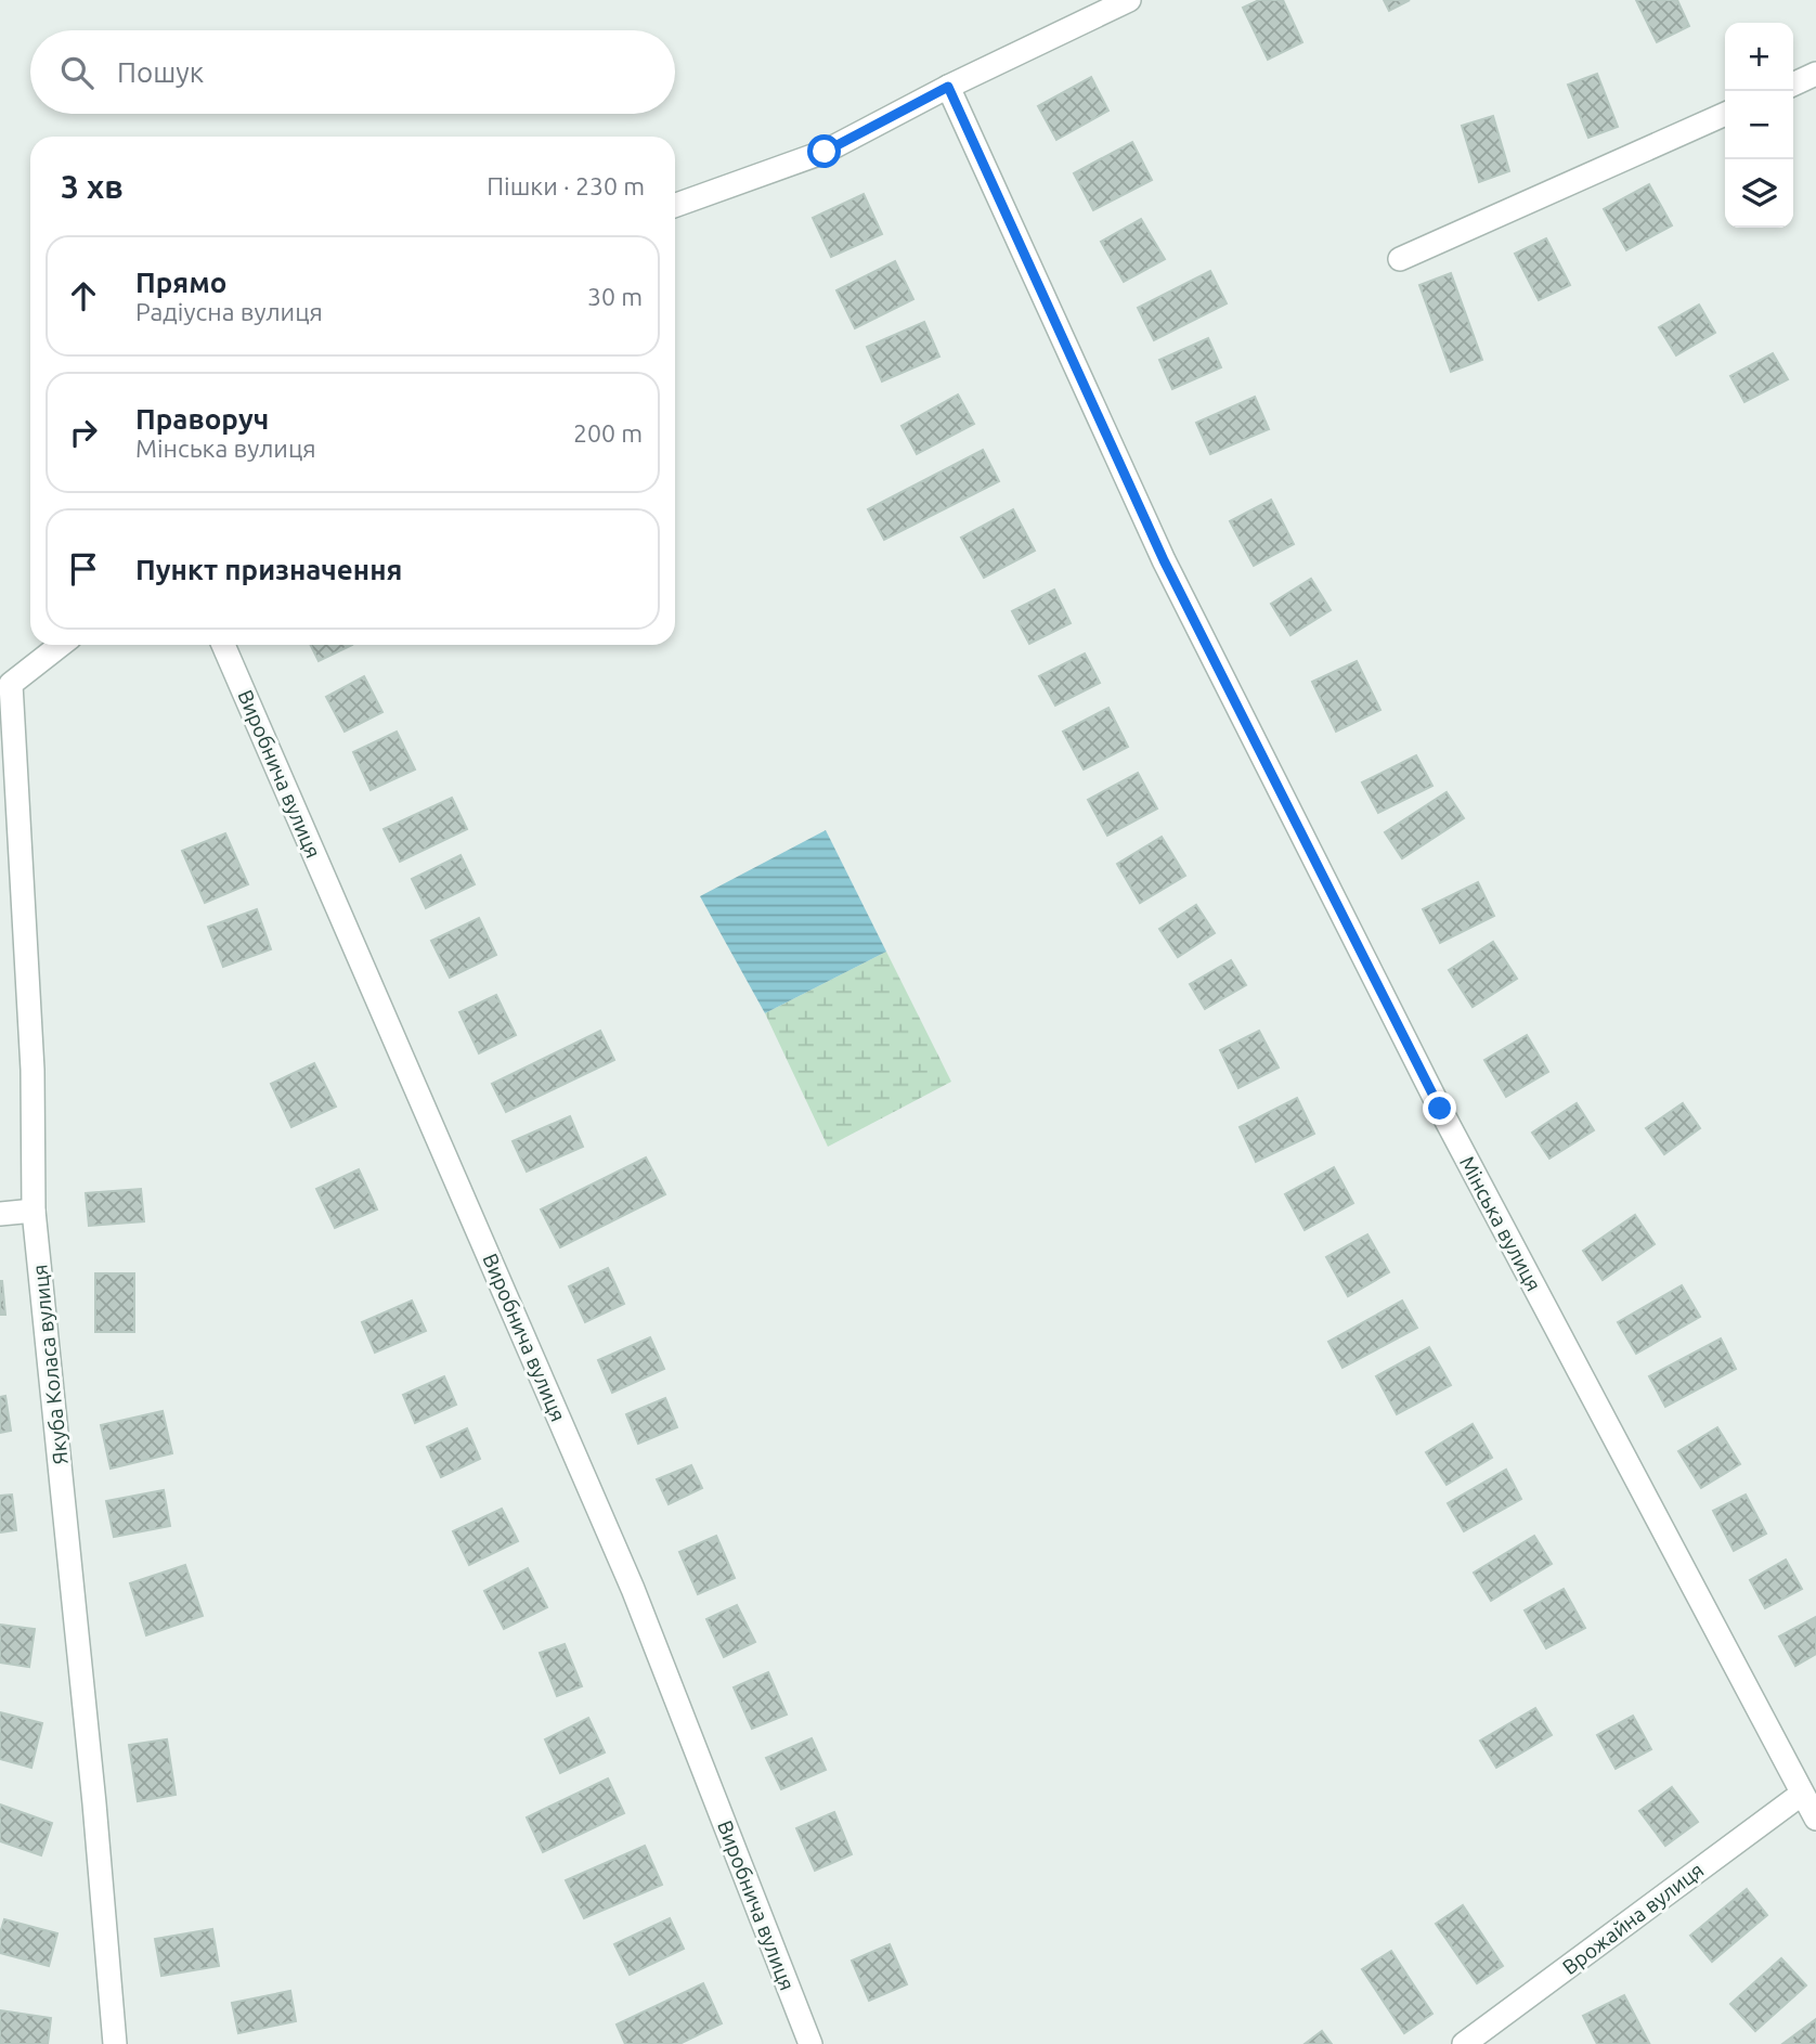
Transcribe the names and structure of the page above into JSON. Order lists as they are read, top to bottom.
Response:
{
  "streets": {
    "street": [
      "Виробнича вулиця",
      "Мінська вулиця",
      "Якуба Коласа вулиця",
      "Врожайна вулиця"
    ]
  },
  "crossings": [
    ["Мінська вулиця", "Врожайна вулиця"]
  ],
  "page": {
    "map_buttons": ["+", "−"],
    "search": "Пошук",
    "heading": ["3 хв", "Пішки · 230 m"],
    "list": [
      ["Прямо", "Радіусна вулиця", "30 m"],
      ["Праворуч", "Мінська вулиця", "200 m"],
      "Пункт призначення"
    ]
  }
}
